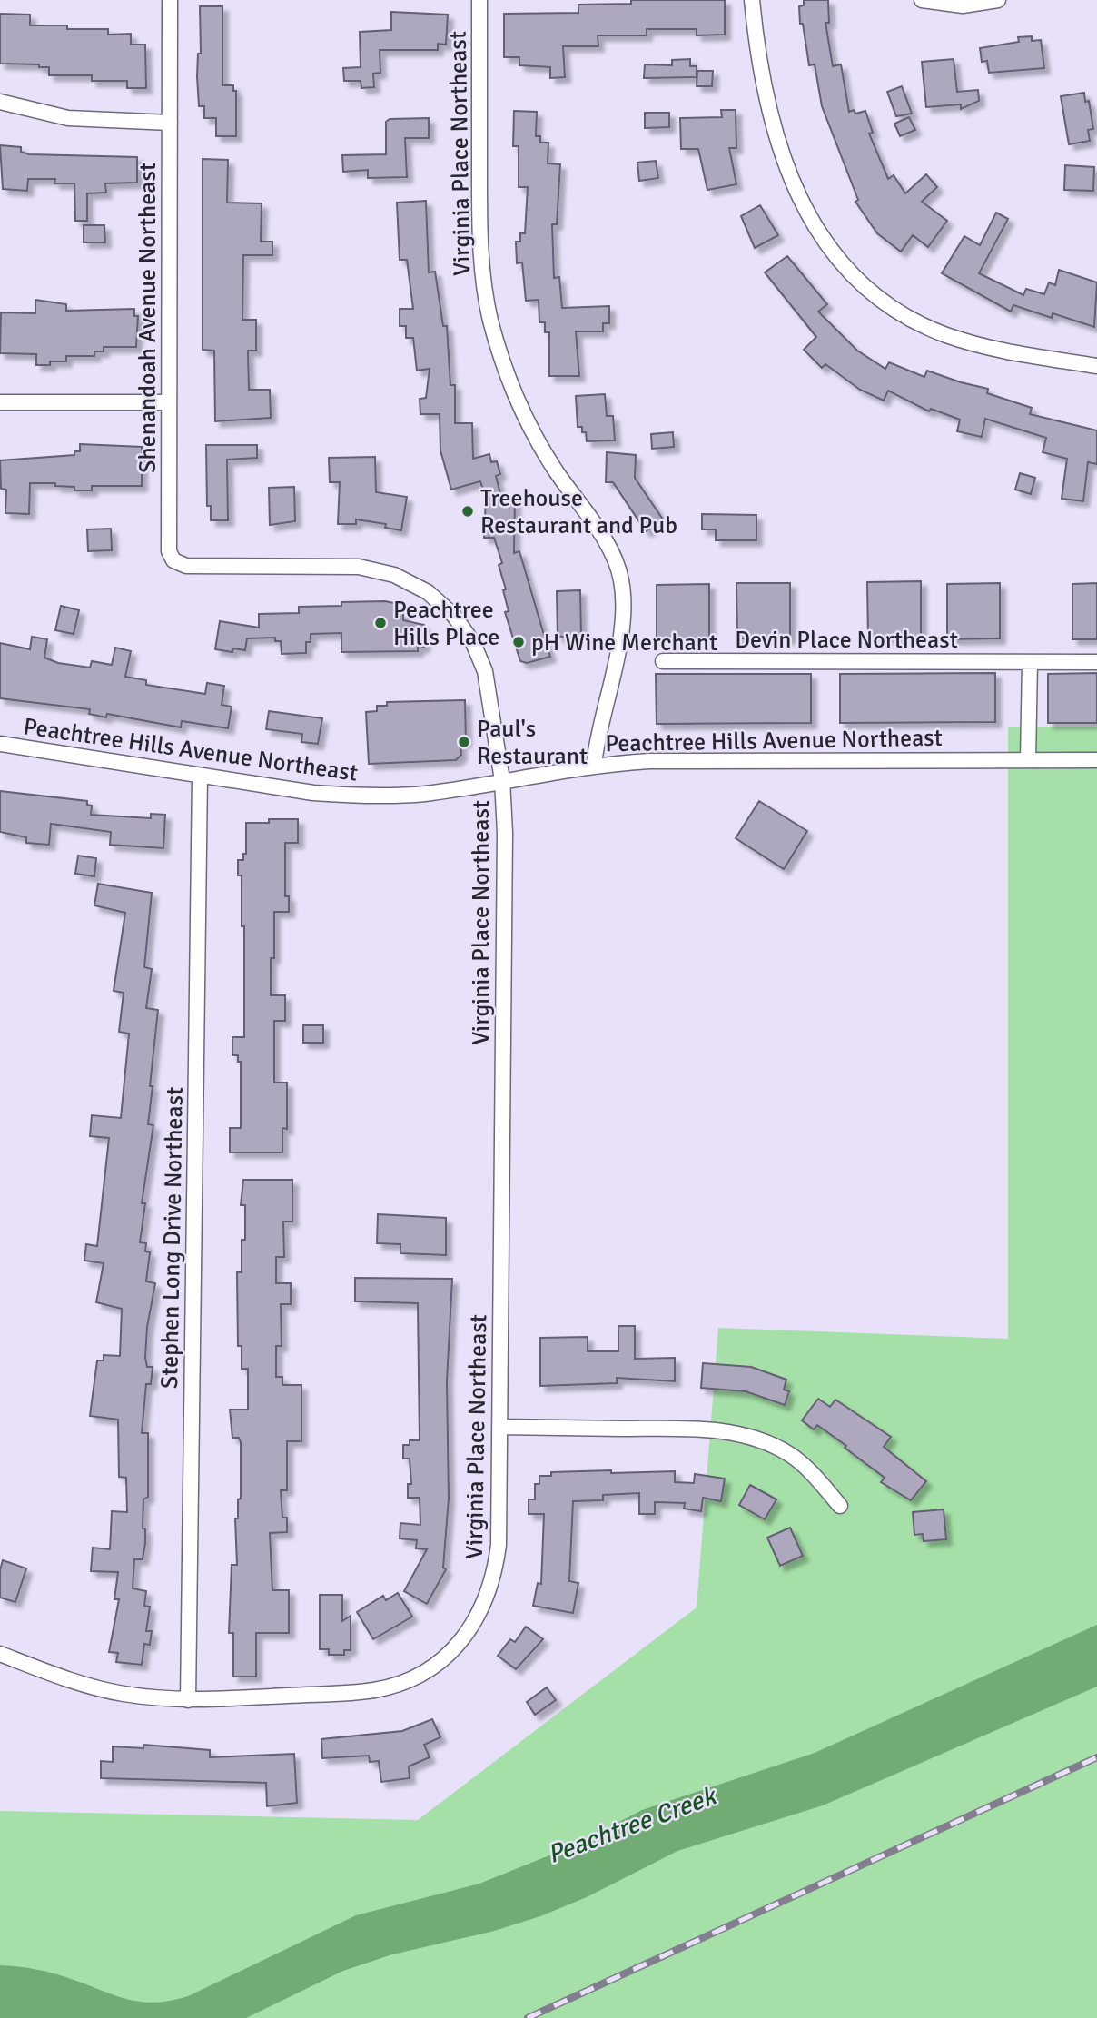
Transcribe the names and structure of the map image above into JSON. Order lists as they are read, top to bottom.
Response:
{
  "streets": {
    "street": [
      "Virginia Place Northeast",
      "Shenandoah Avenue Northeast",
      "Devin Place Northeast",
      "Peachtree Hills Avenue Northeast",
      "Stephen Long Drive Northeast"
    ]
  },
  "crossings": [
    ["Virginia Place Northeast", "Shenandoah Avenue Northeast"],
    ["Virginia Place Northeast", "Peachtree Hills Avenue Northeast"],
    ["Virginia Place Northeast", "Stephen Long Drive Northeast"],
    ["Shenandoah Avenue Northeast", "Peachtree Hills Avenue Northeast"],
    ["Peachtree Hills Avenue Northeast", "Stephen Long Drive Northeast"]
  ],
  "water": ["Peachtree Creek"],
  "places": [
    "Treehouse Restaurant and Pub",
    "Peachtree Hills Place",
    "pH Wine Merchant",
    "Paul's Restaurant"
  ]
}
